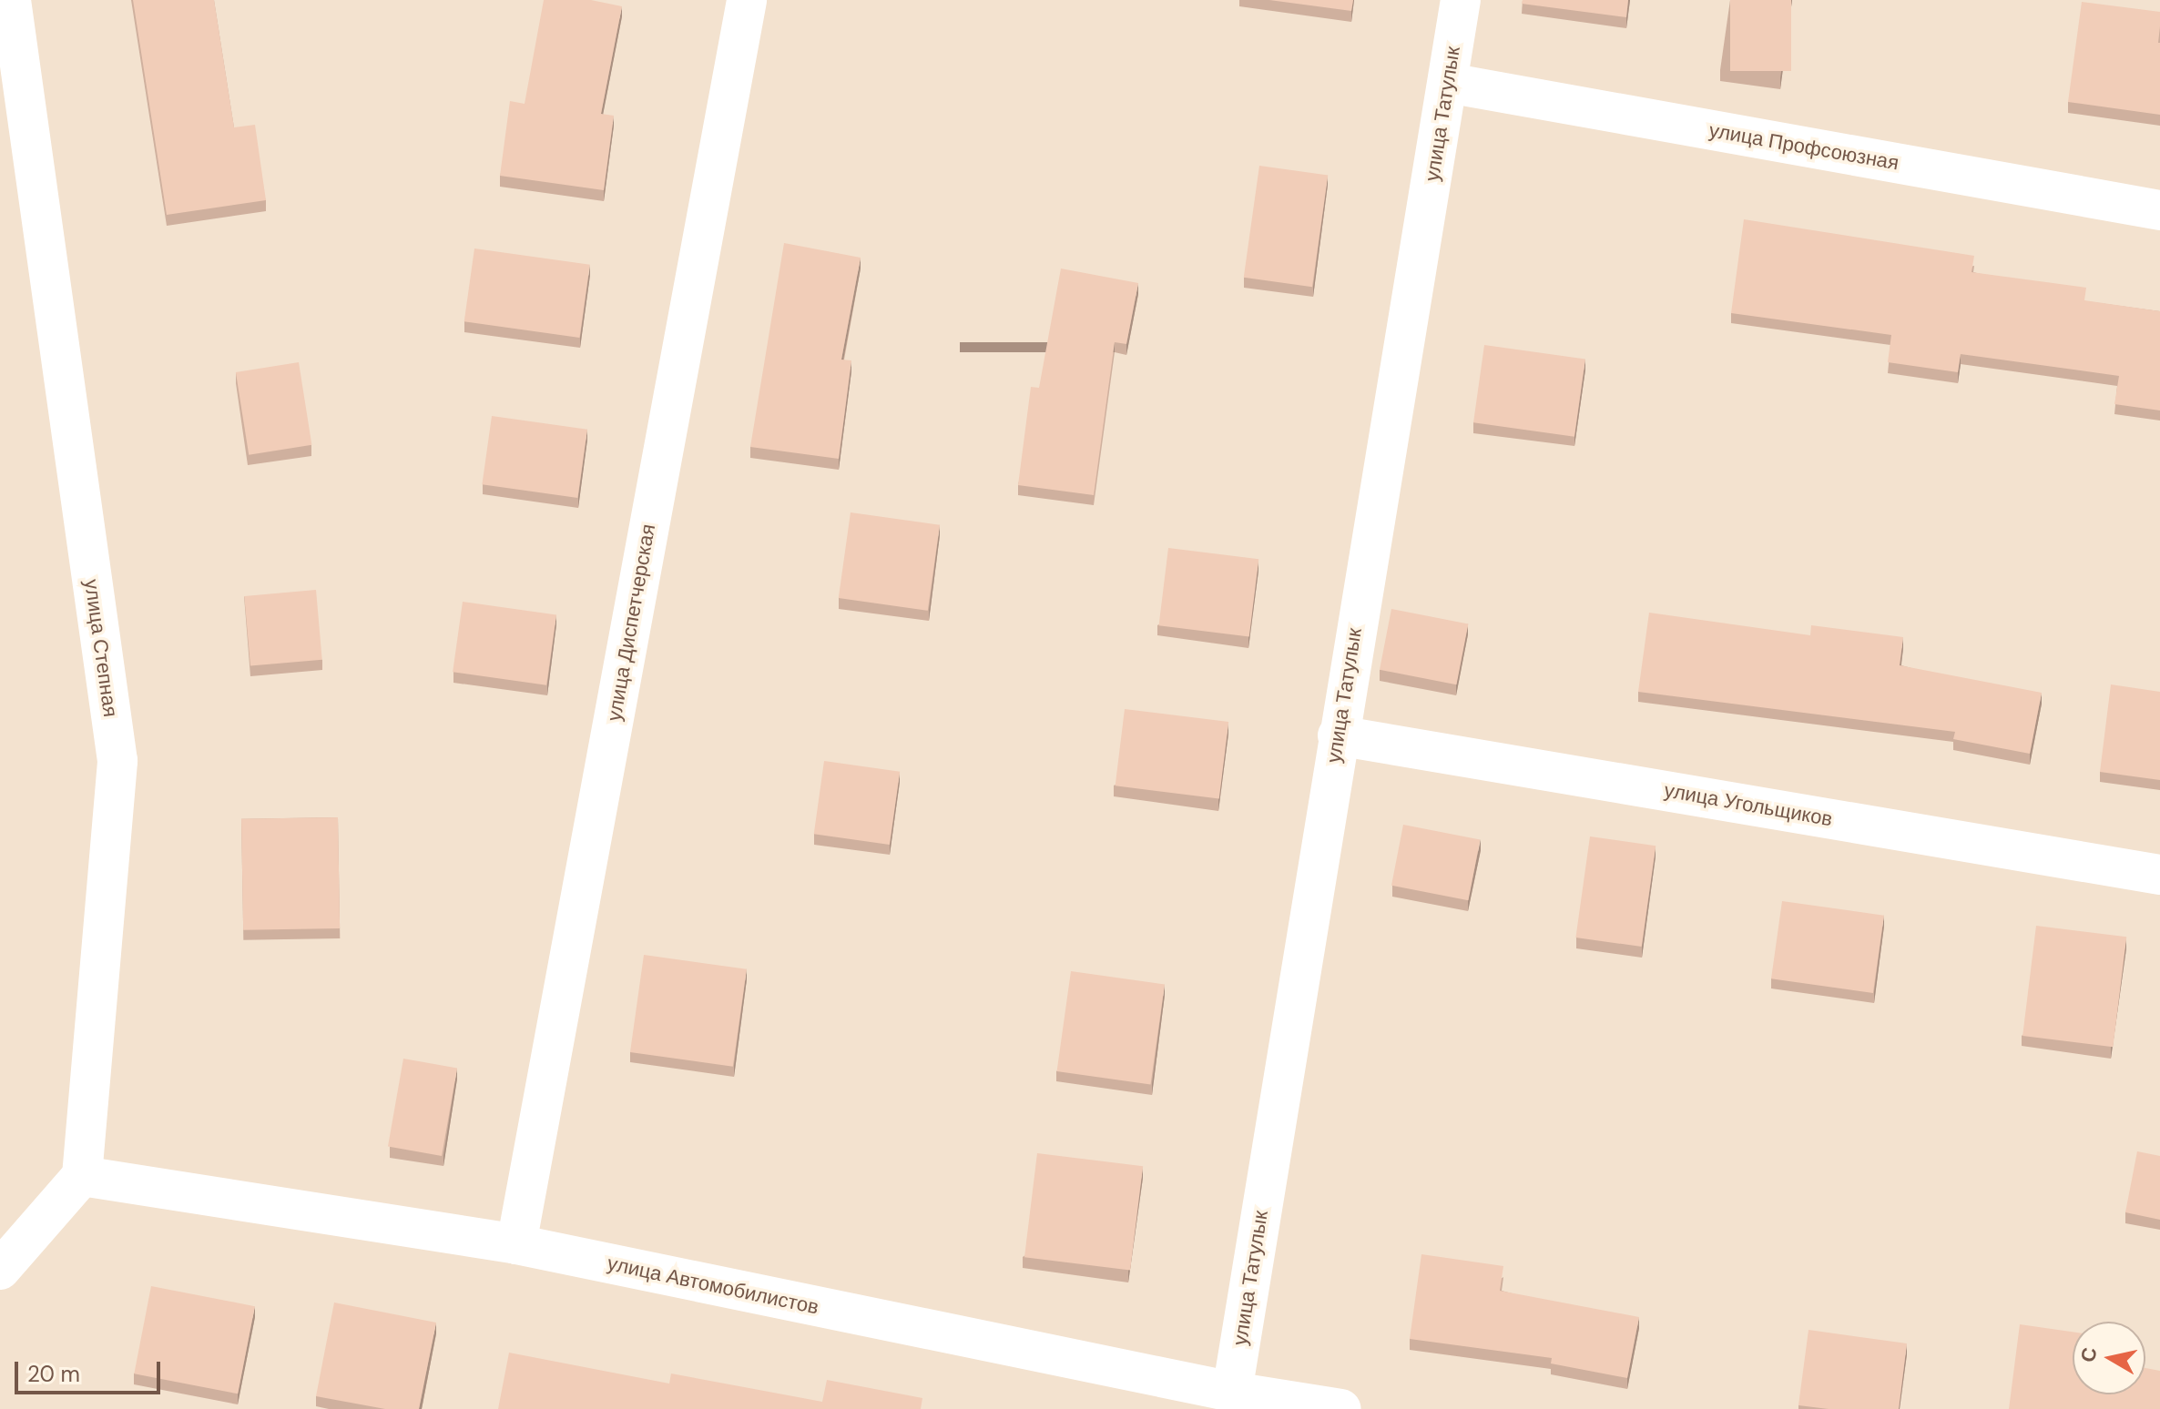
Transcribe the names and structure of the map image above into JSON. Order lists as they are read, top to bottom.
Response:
{
  "streets": {
    "street": [
      "улица Татулык",
      "улица Профсоюзная",
      "улица Диспетчерская",
      "улица Степная",
      "улица Угольщиков",
      "улица Автомобилистов"
    ]
  },
  "crossings": [
    ["улица Татулык", "улица Профсоюзная"],
    ["улица Татулык", "улица Угольщиков"],
    ["улица Татулык", "улица Автомобилистов"],
    ["улица Диспетчерская", "улица Автомобилистов"],
    ["улица Степная", "улица Автомобилистов"]
  ],
  "scale_bar": "20 m",
  "north": "left"
}
